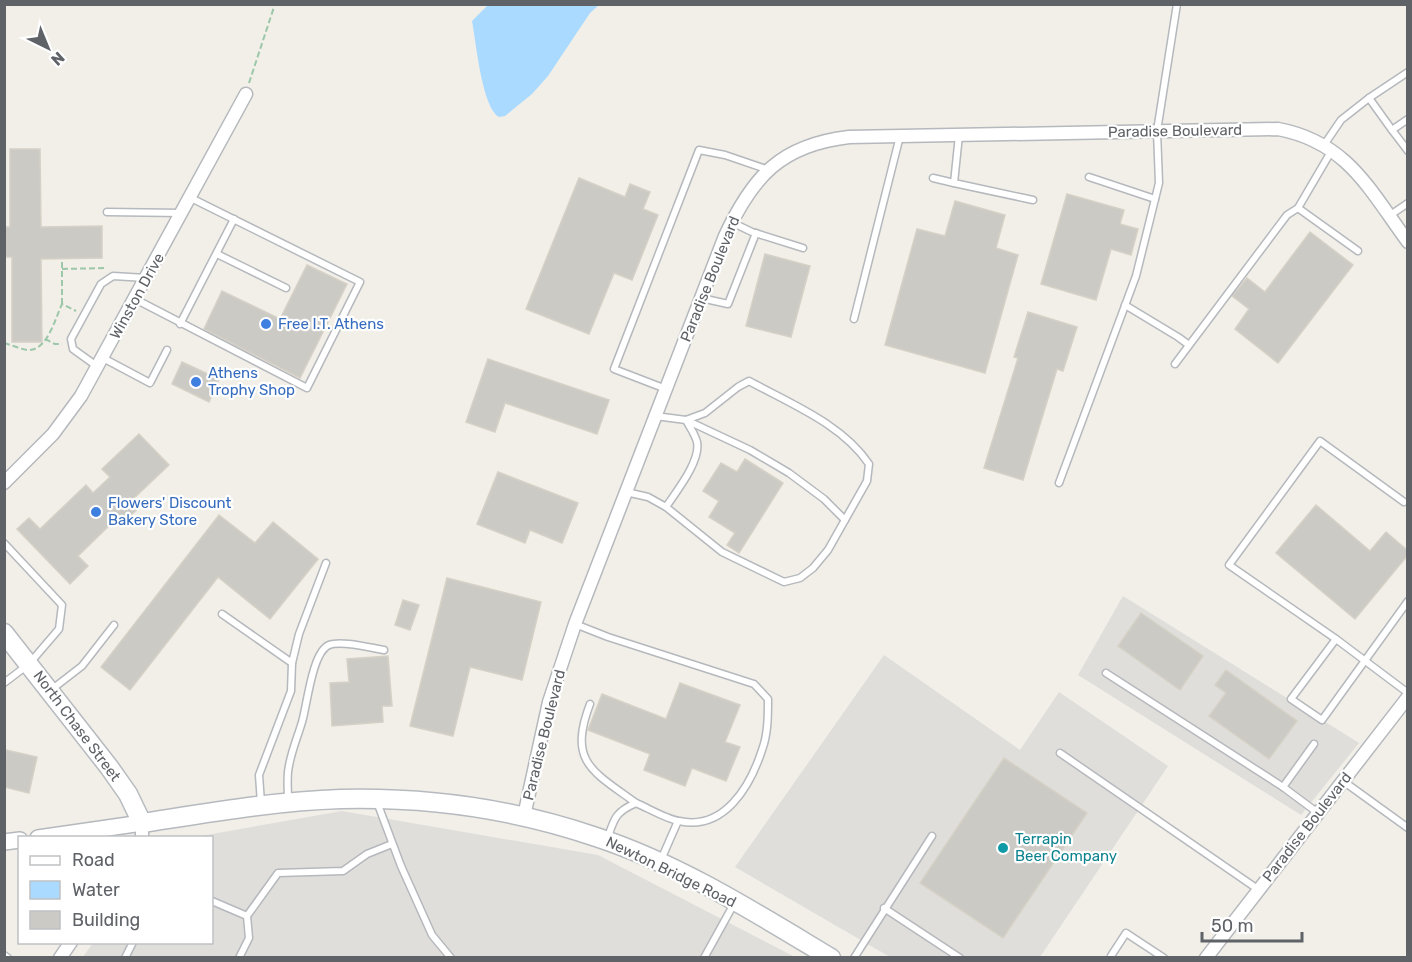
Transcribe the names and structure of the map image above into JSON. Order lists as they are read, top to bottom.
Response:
{
  "streets": {
    "main road": ["North Chase Street", "Newton Bridge Road"],
    "street": ["Paradise Boulevard", "Winston Drive"]
  },
  "crossings": [
    ["Paradise Boulevard", "Newton Bridge Road"],
    ["North Chase Street", "Newton Bridge Road"]
  ],
  "places": [
    "Free I.T. Athens",
    "Athens Trophy Shop",
    "Flowers' Discount Bakery Store",
    "Terrapin Beer Company"
  ],
  "legend": ["Road", "Water", "Building"],
  "scale_bar": "50 m",
  "north": "bottom right"
}
